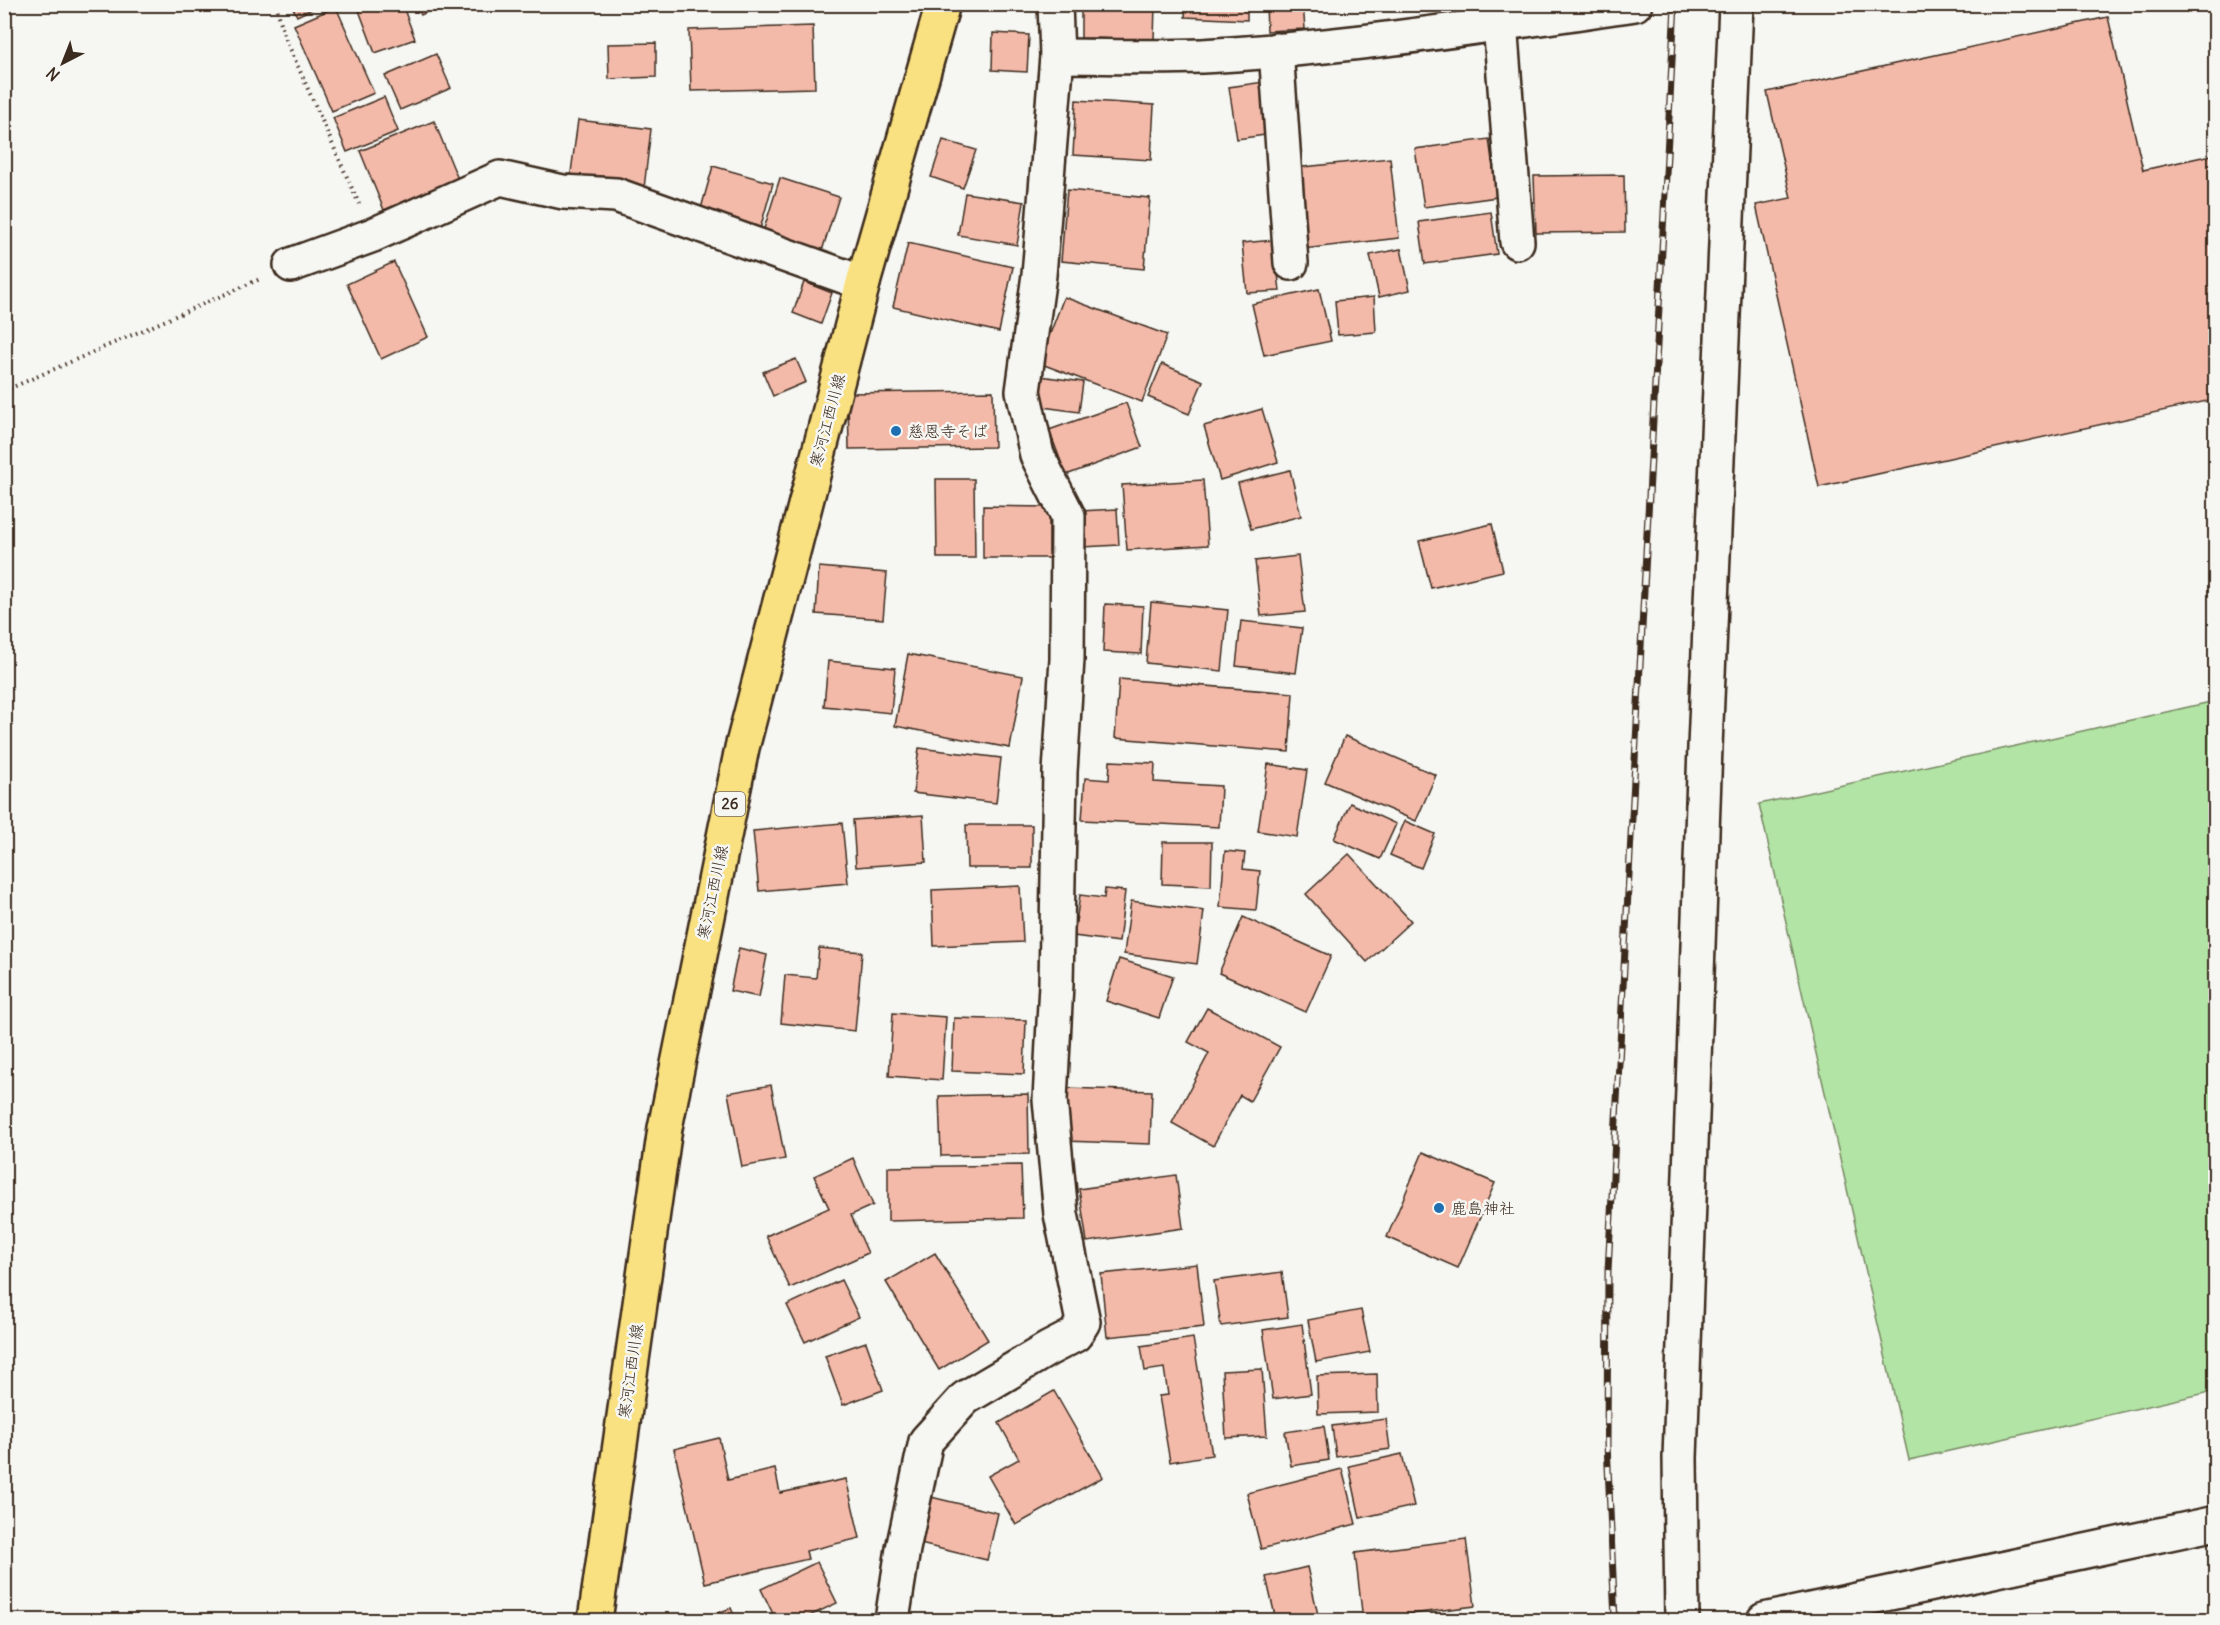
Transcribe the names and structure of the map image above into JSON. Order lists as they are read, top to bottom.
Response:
{
  "streets": {
    "main road": ["寒河江西川線", "26"]
  },
  "places": ["慈恩寺そば", "鹿島神社"],
  "north": "bottom left"
}
